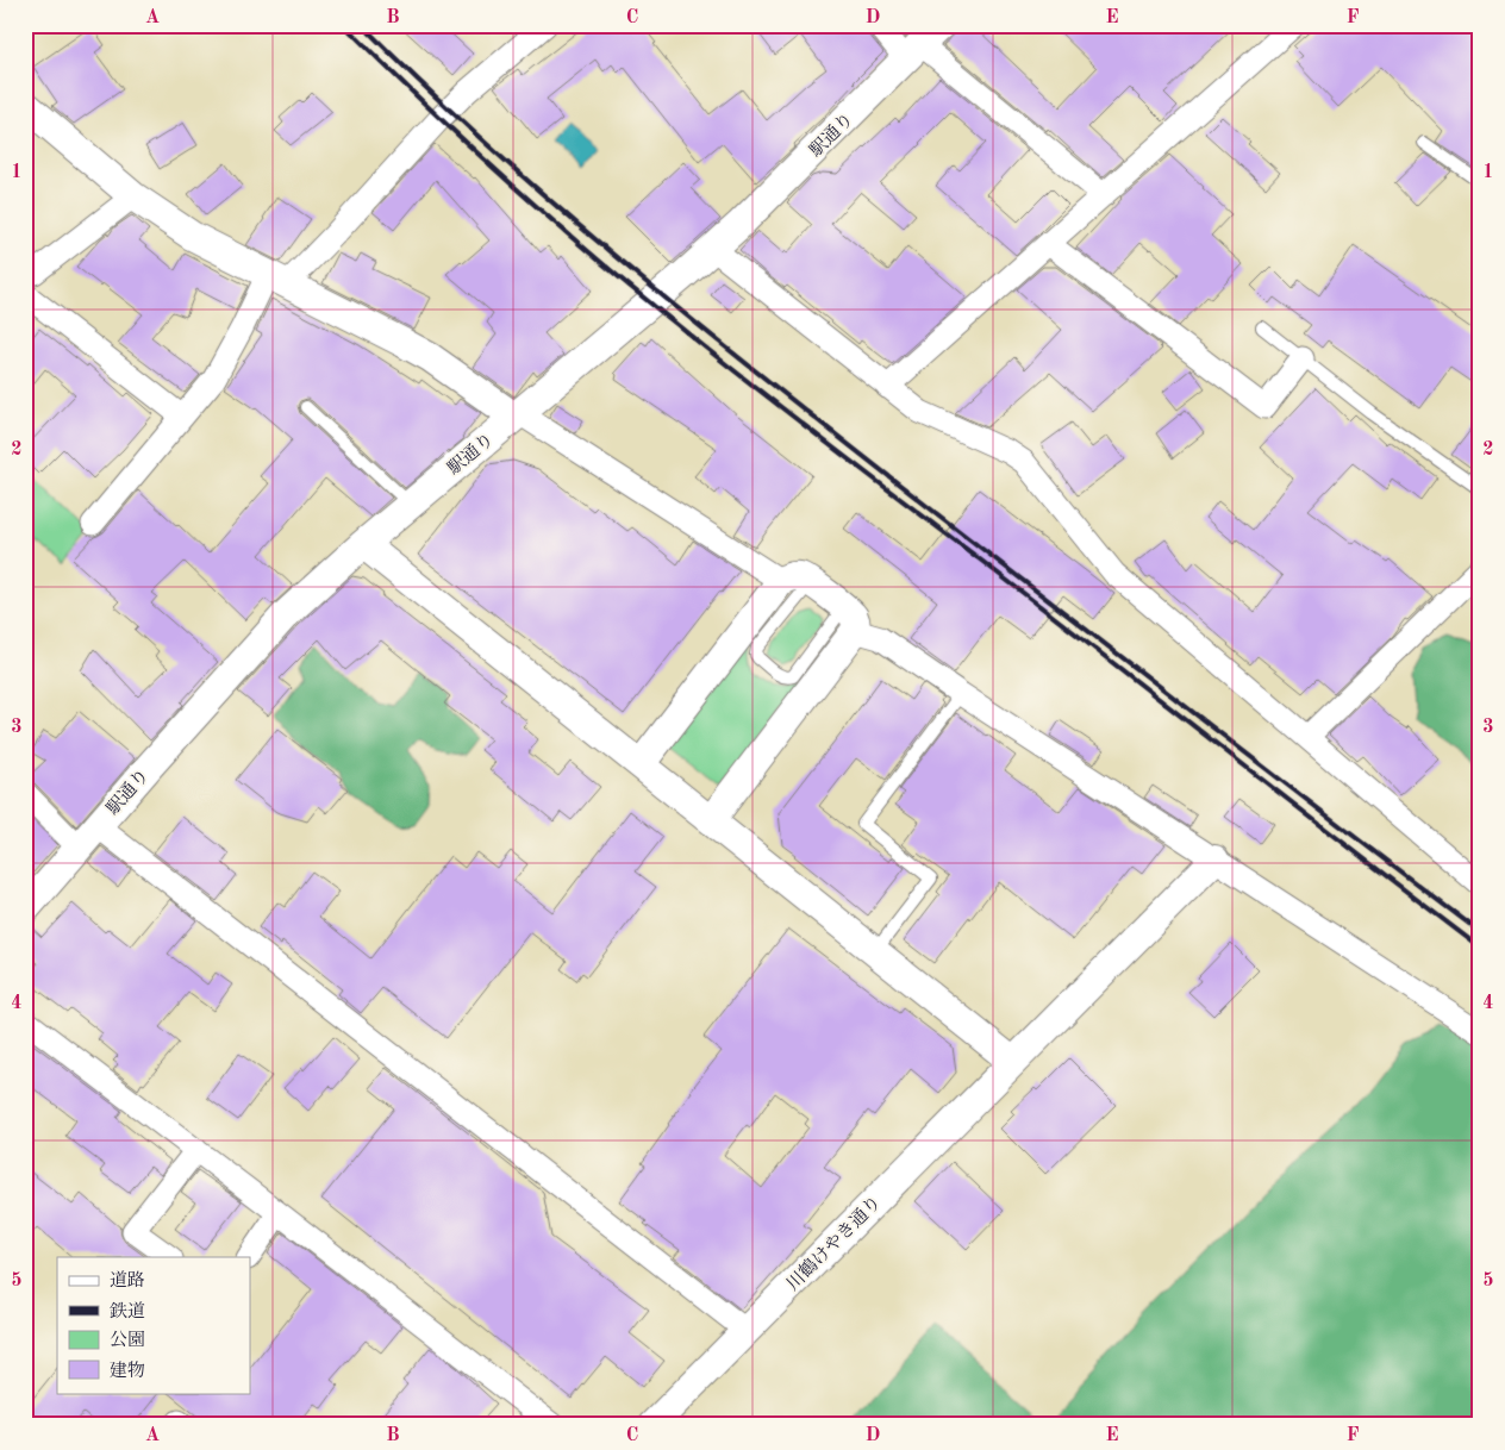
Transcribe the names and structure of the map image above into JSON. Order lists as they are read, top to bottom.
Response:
{
  "streets": {
    "street": ["駅通り", "川鶴けやき通り"]
  },
  "legend": [
    "道路",
    "鉄道",
    "公園",
    "建物"
  ],
  "grid": {
    "columns": [
      "A",
      "B",
      "C",
      "D",
      "E",
      "F"
    ],
    "rows": [
      "1",
      "2",
      "3",
      "4",
      "5"
    ]
  }
}
